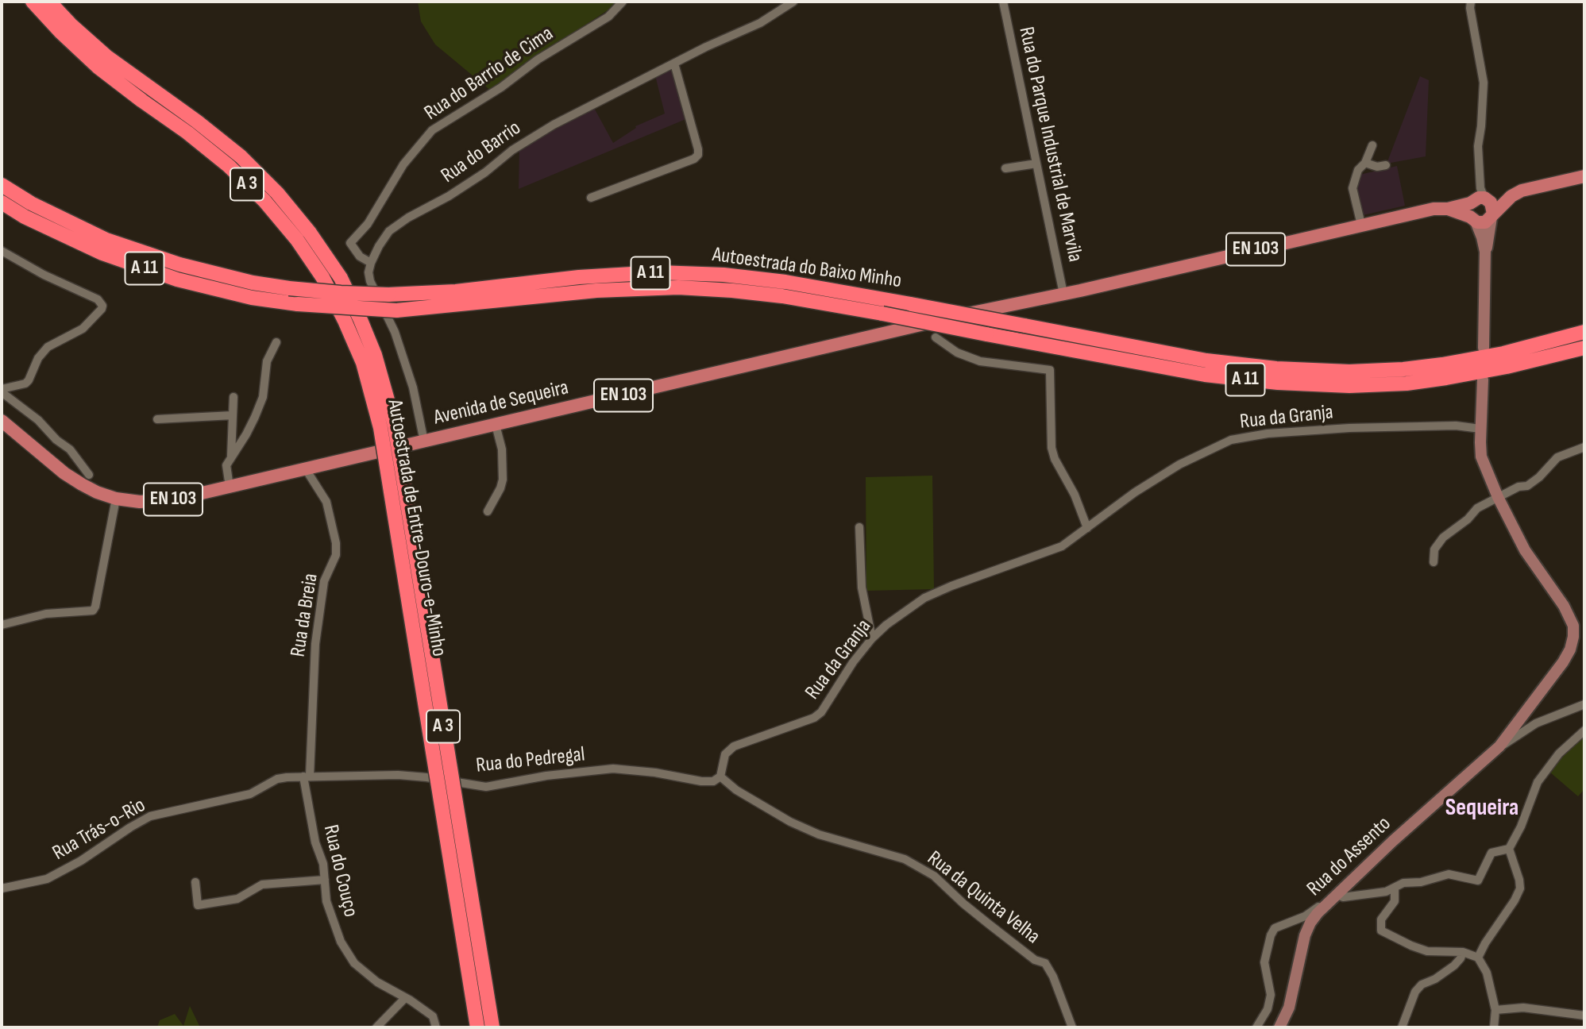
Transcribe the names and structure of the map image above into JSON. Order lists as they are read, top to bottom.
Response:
{
  "streets": {
    "highway": [
      "A 3",
      "A 11",
      "Autoestrada do Baixo Minho",
      "Autoestrada de Entre-Douro-e-Minho"
    ],
    "main road": ["EN 103", "Avenida de Sequeira"],
    "street": [
      "Rua do Barrio de Cima",
      "Rua do Parque Industrial de Marvila",
      "Rua do Barrio",
      "Rua da Granja",
      "Rua da Breia",
      "Rua do Pedregal",
      "Rua Trás-o-Rio",
      "Rua do Assento",
      "Rua do Couço",
      "Rua da Quinta Velha"
    ]
  },
  "crossings": [
    ["Rua do Barrio de Cima", "Rua do Barrio"],
    ["Rua do Parque Industrial de Marvila", "EN 103"],
    ["Rua do Parque Industrial de Marvila", "Avenida de Sequeira"],
    ["EN 103", "Avenida de Sequeira"],
    ["Avenida de Sequeira", "Rua da Breia"],
    ["Rua da Granja", "Rua do Pedregal"],
    ["Rua da Granja", "Rua do Assento"],
    ["Rua da Granja", "Rua da Quinta Velha"],
    ["Rua da Breia", "Rua do Pedregal"],
    ["Rua da Breia", "Rua Trás-o-Rio"],
    ["Rua da Breia", "Rua do Couço"],
    ["Rua do Pedregal", "Rua Trás-o-Rio"],
    ["Rua do Pedregal", "Rua do Couço"],
    ["Rua do Pedregal", "Rua da Quinta Velha"],
    ["Rua Trás-o-Rio", "Rua do Couço"]
  ],
  "districts": ["Sequeira"]
}
